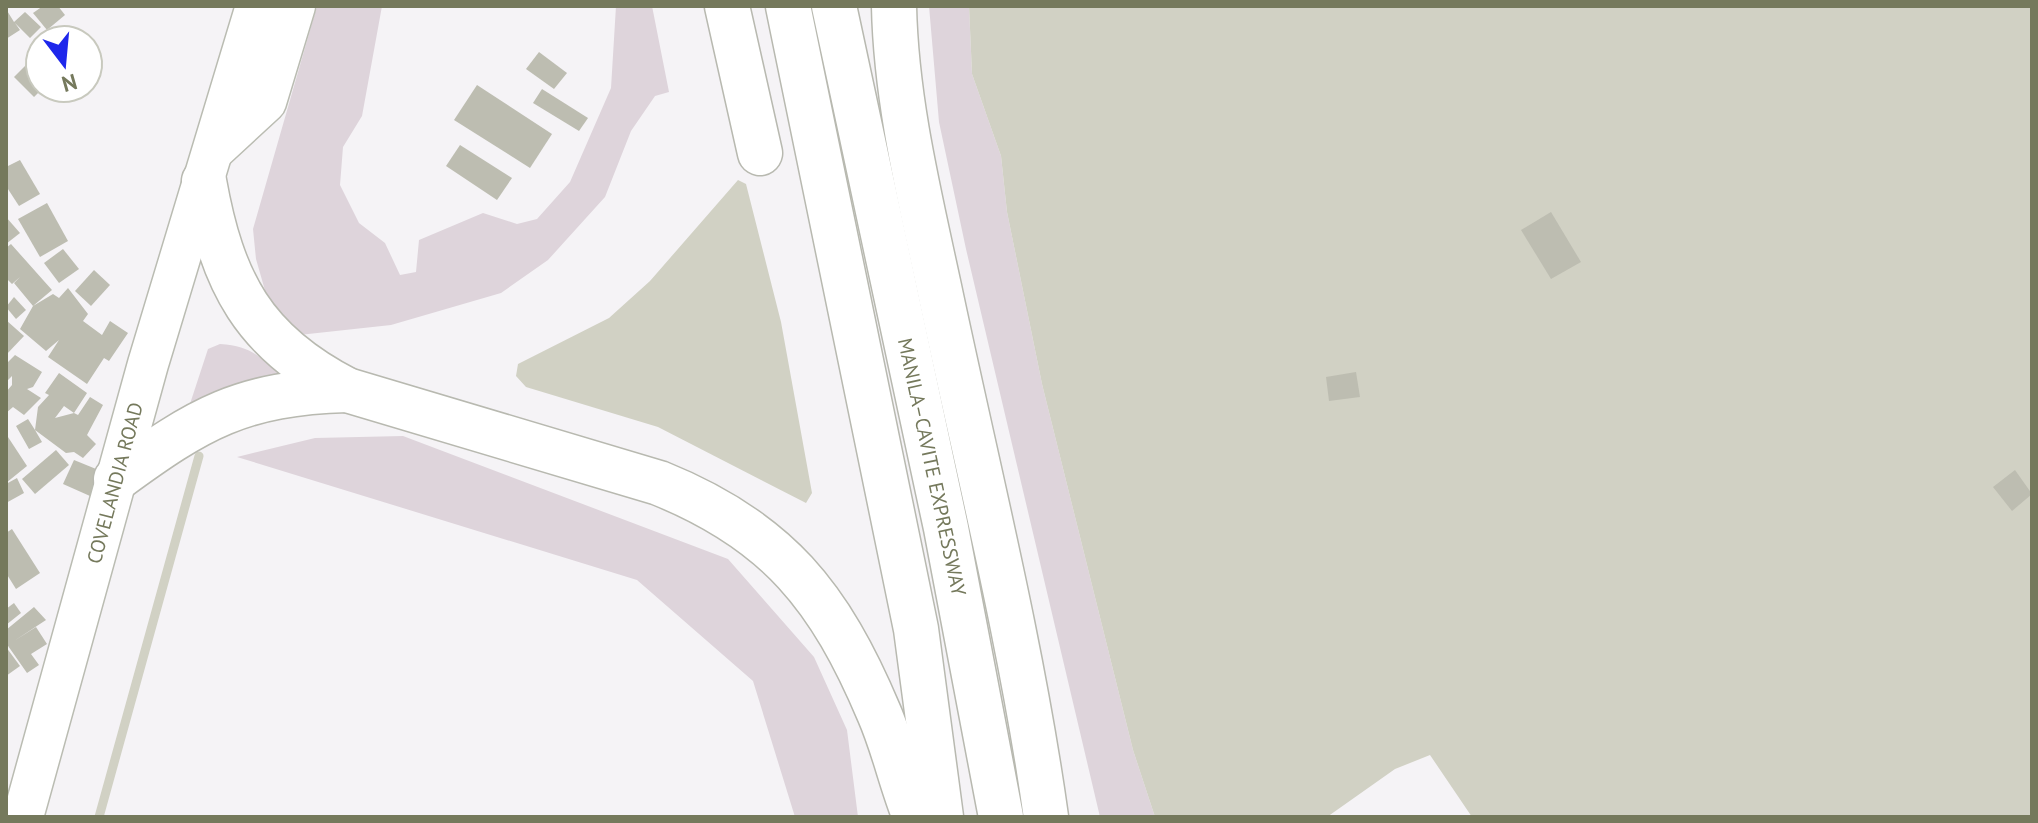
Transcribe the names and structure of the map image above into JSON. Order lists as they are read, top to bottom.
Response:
{
  "streets": {
    "highway": ["MANILA–CAVITE EXPRESSWAY"],
    "main road": ["COVELANDIA ROAD"]
  },
  "north": "bottom"
}
